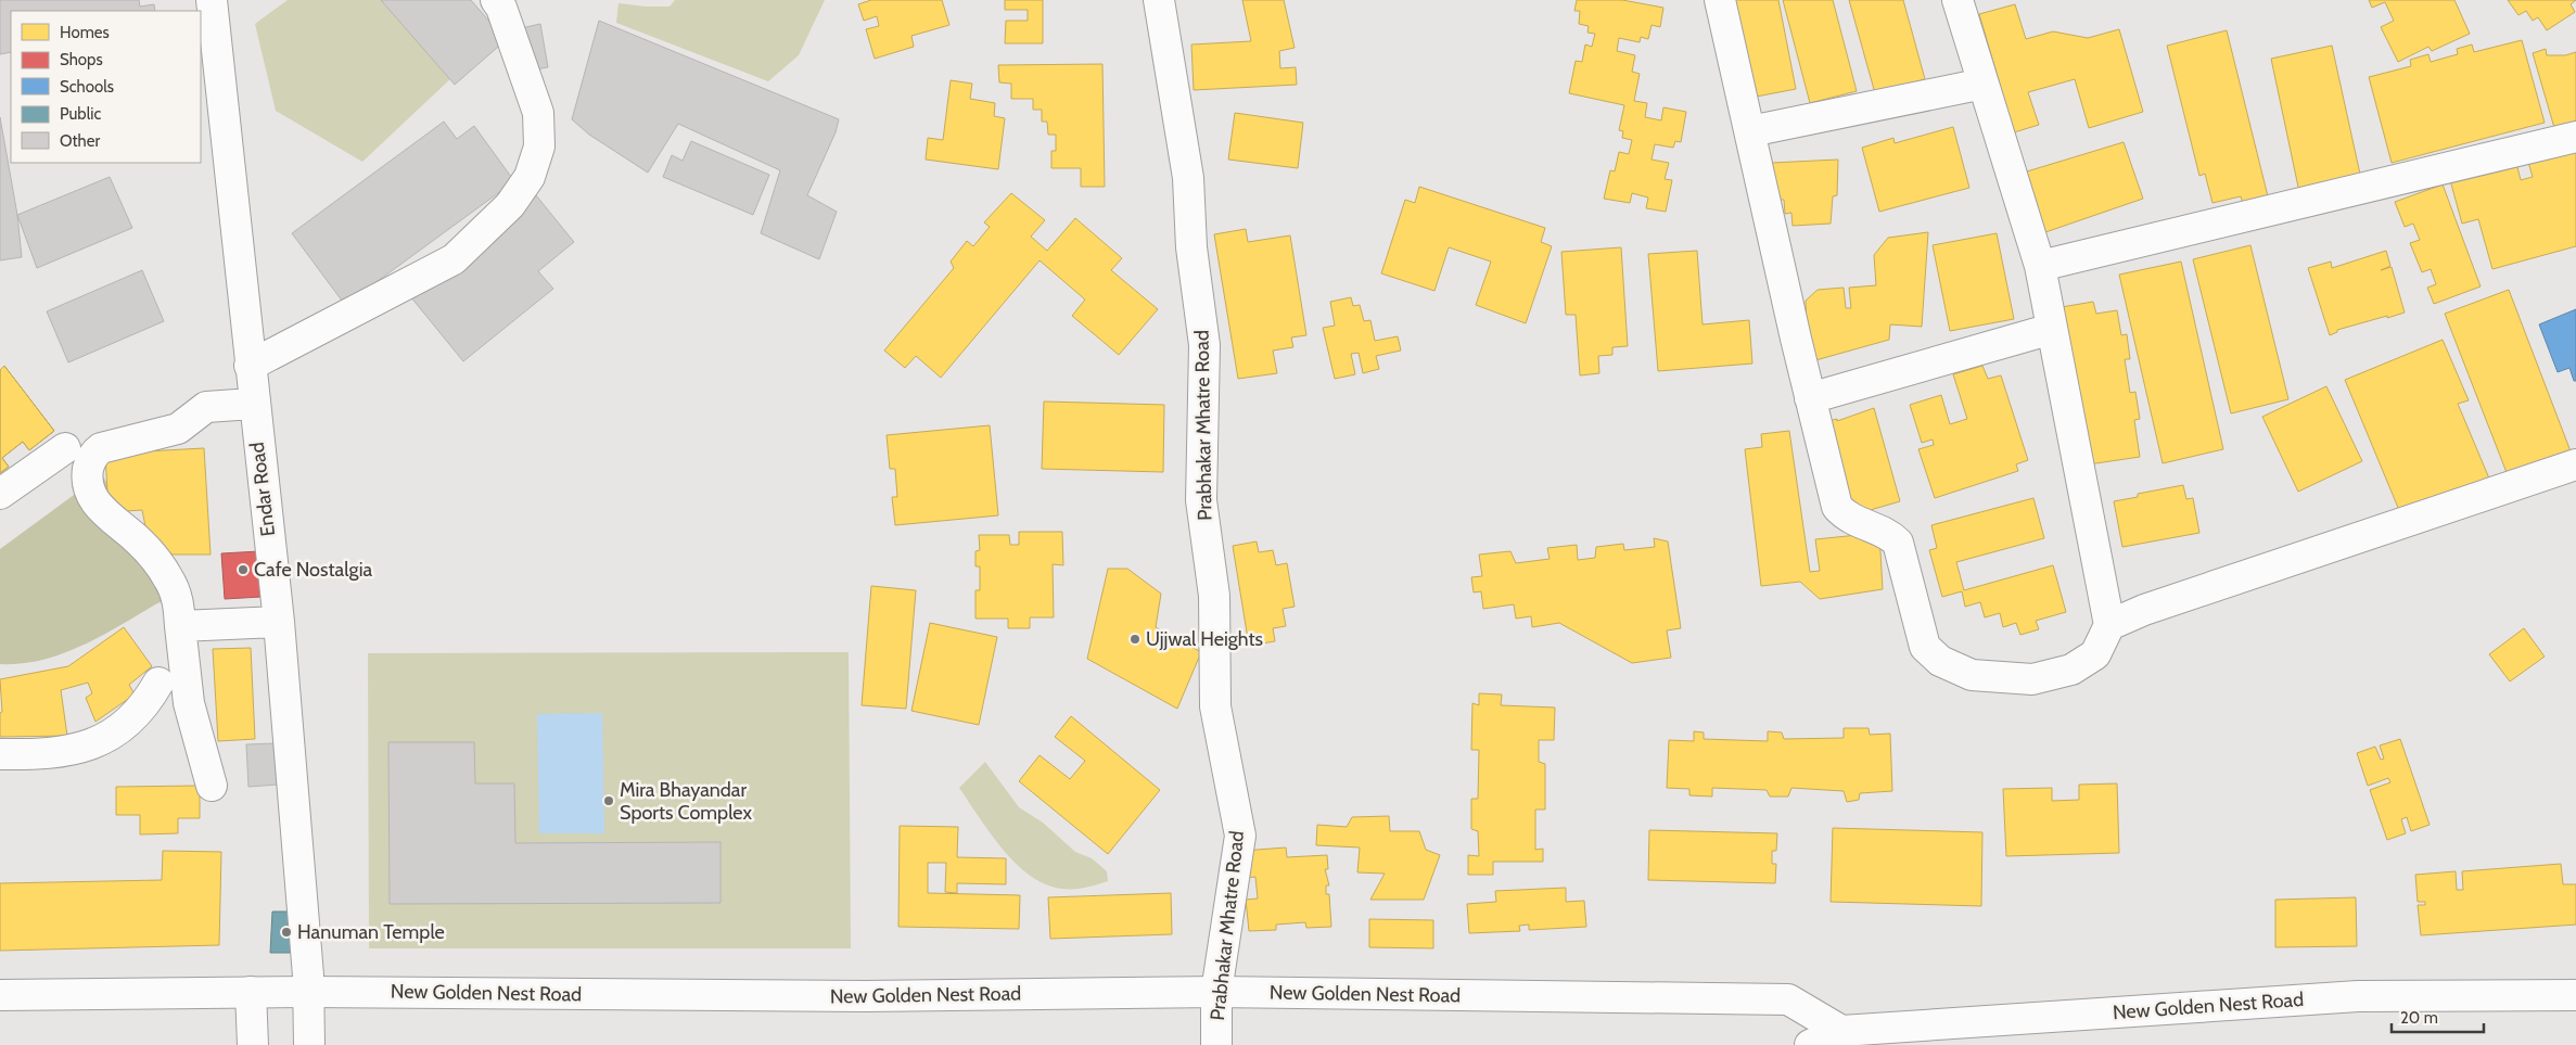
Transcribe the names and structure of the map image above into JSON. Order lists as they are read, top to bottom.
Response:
{
  "streets": {
    "street": ["Prabhakar Mhatre Road", "Endar Road", "New Golden Nest Road"]
  },
  "crossings": [
    ["Prabhakar Mhatre Road", "New Golden Nest Road"],
    ["Endar Road", "New Golden Nest Road"]
  ],
  "places": [
    "Cafe Nostalgia",
    "Ujjwal Heights",
    "Mira Bhayandar Sports Complex",
    "Hanuman Temple"
  ],
  "legend": [
    "Homes",
    "Shops",
    "Schools",
    "Public",
    "Other"
  ],
  "scale_bar": "20 m"
}
